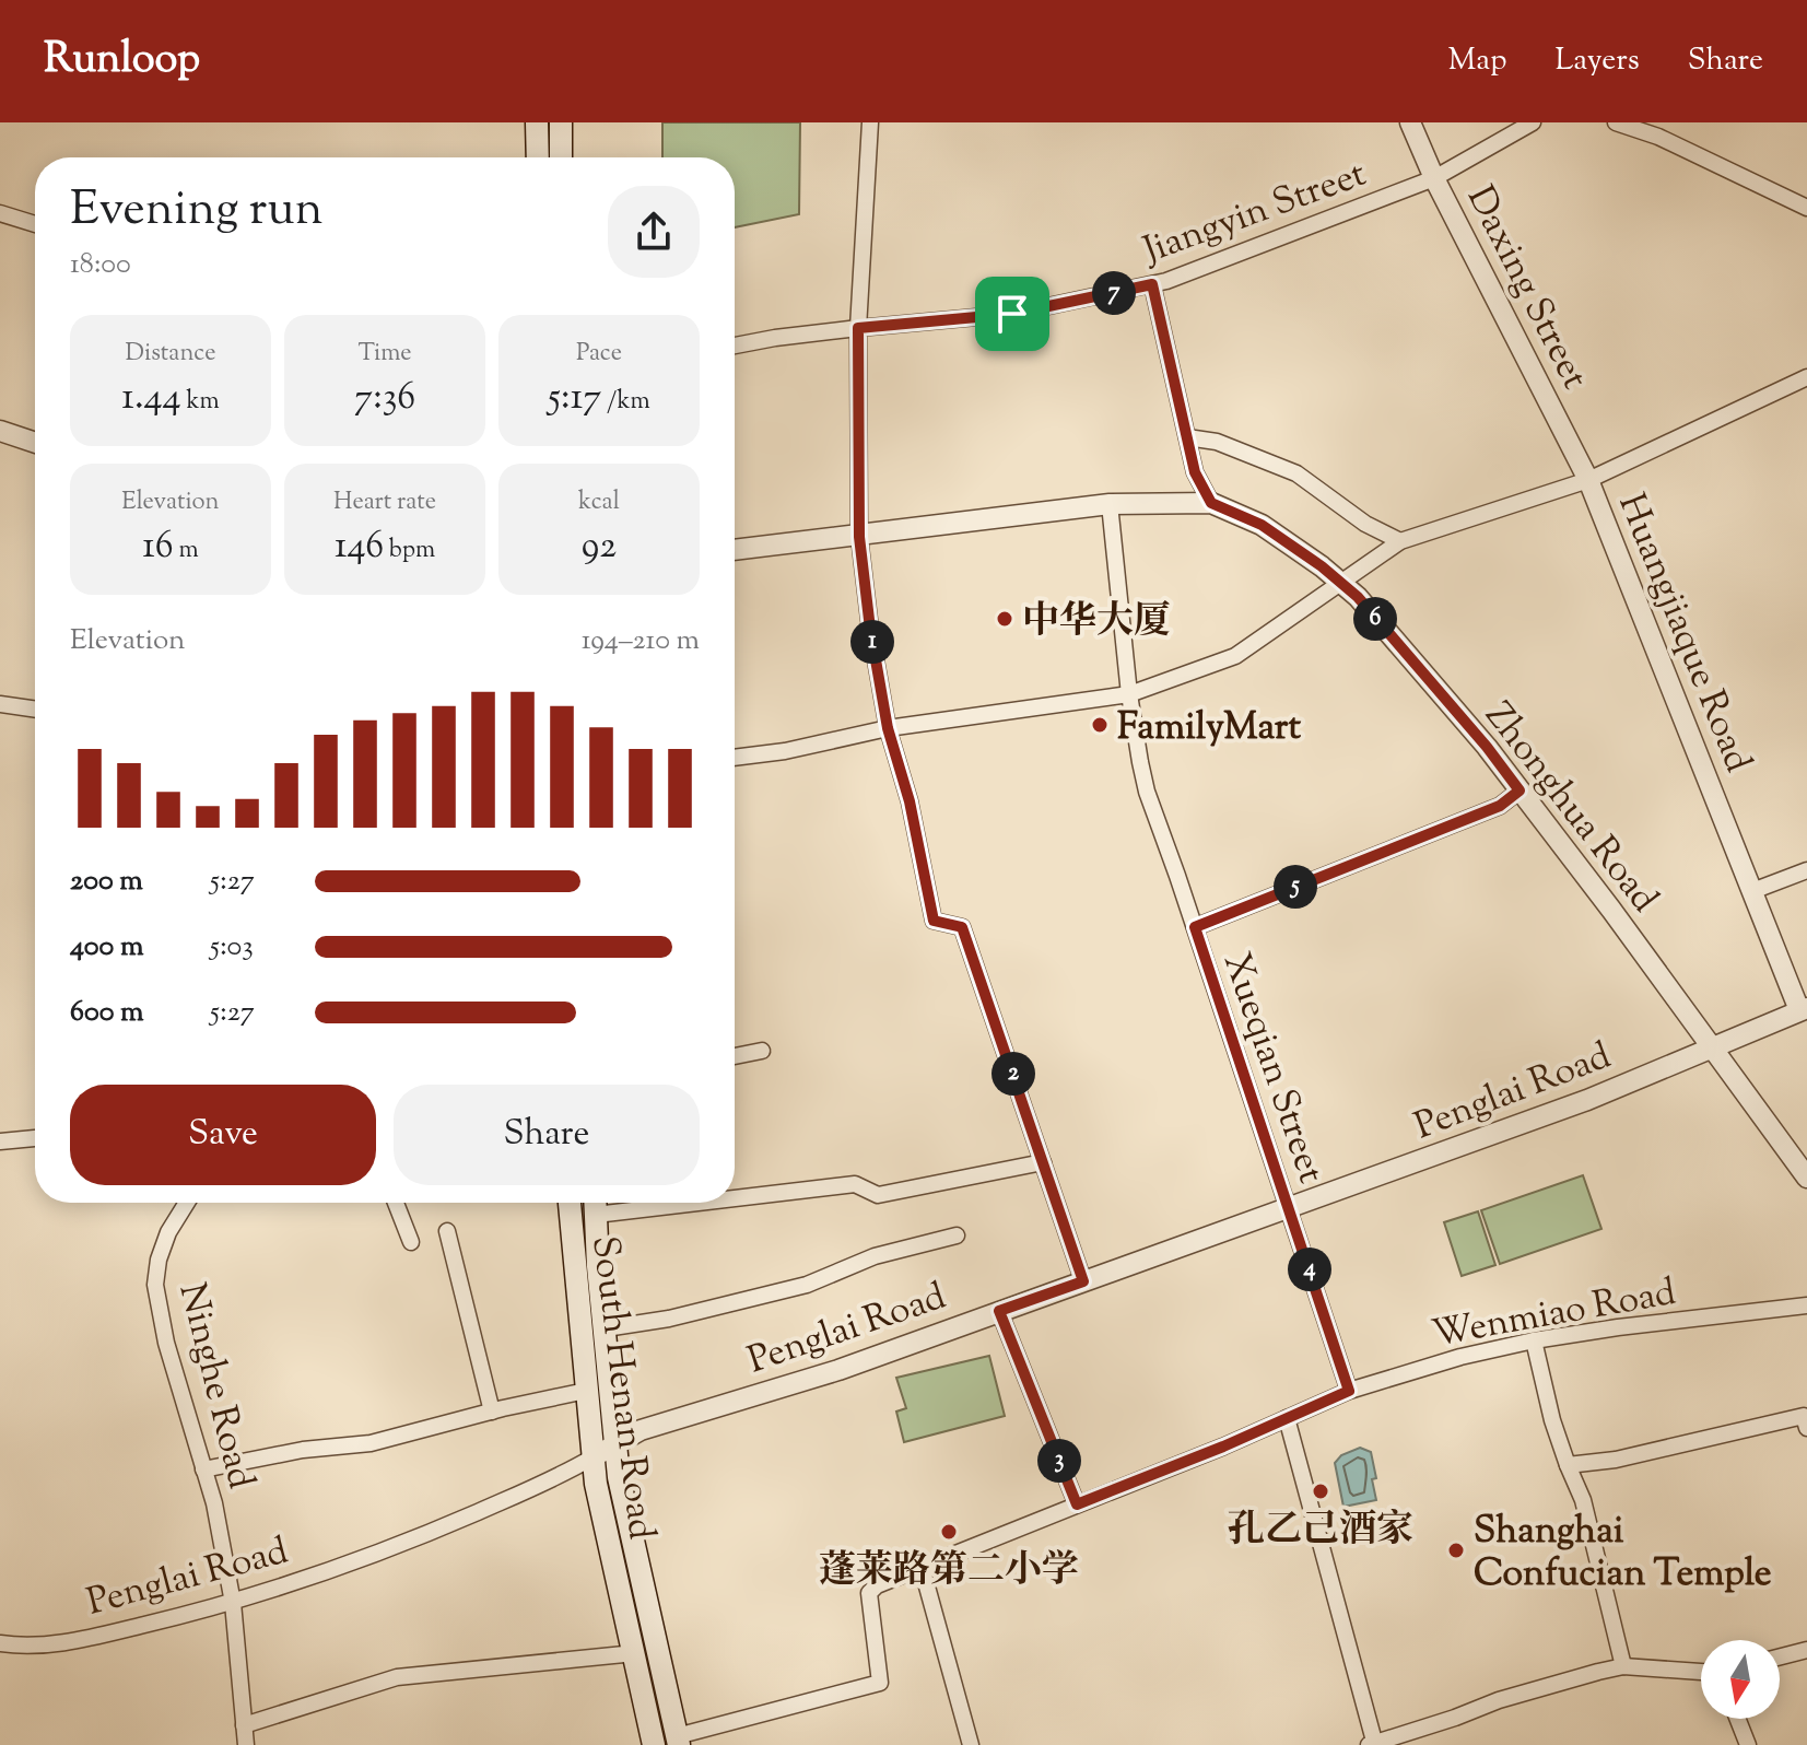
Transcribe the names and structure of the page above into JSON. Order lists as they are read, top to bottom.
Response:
{
  "streets": {
    "main road": ["South Henan Road"],
    "street": [
      "Jiangyin Street",
      "Daxing Street",
      "Huangjiaque Road",
      "Zhonghua Road",
      "Xueqian Street",
      "Penglai Road",
      "Wenmiao Road",
      "Ninghe Road"
    ]
  },
  "crossings": [
    ["Jiangyin Street", "Daxing Street"],
    ["Daxing Street", "Huangjiaque Road"],
    ["Huangjiaque Road", "Zhonghua Road"],
    ["Huangjiaque Road", "Xueqian Street"],
    ["Huangjiaque Road", "Penglai Road"],
    ["Zhonghua Road", "Xueqian Street"],
    ["Zhonghua Road", "Penglai Road"],
    ["Xueqian Street", "Penglai Road"],
    ["Xueqian Street", "Wenmiao Road"],
    ["Penglai Road", "Ninghe Road"],
    ["Penglai Road", "South Henan Road"],
    ["Wenmiao Road", "South Henan Road"]
  ],
  "places": [
    "中华大厦",
    "FamilyMart",
    "孔乙己酒家",
    "蓬莱路第二小学",
    "Shanghai Confucian Temple"
  ],
  "north": "bottom",
  "page": {
    "header": "Runloop",
    "nav": ["Map", "Layers", "Share"],
    "heading": ["Evening run", "18:00"],
    "pins": [
      "7",
      "6",
      "1",
      "5",
      "2",
      "4",
      "3"
    ],
    "stats": [
      ["Distance", "1.44 km"],
      ["Time", "7:36"],
      ["Pace", "5:17 /km"],
      ["Elevation", "16 m"],
      ["Heart rate", "146 bpm"],
      ["kcal", "92"]
    ],
    "chart": ["Elevation", "194–210 m"],
    "list": [
      {
        "name": "200 m",
        "note": "5:27"
      },
      {
        "name": "400 m",
        "note": "5:03"
      },
      {
        "name": "600 m",
        "note": "5:27"
      }
    ],
    "buttons": ["Save", "Share"]
  }
}
